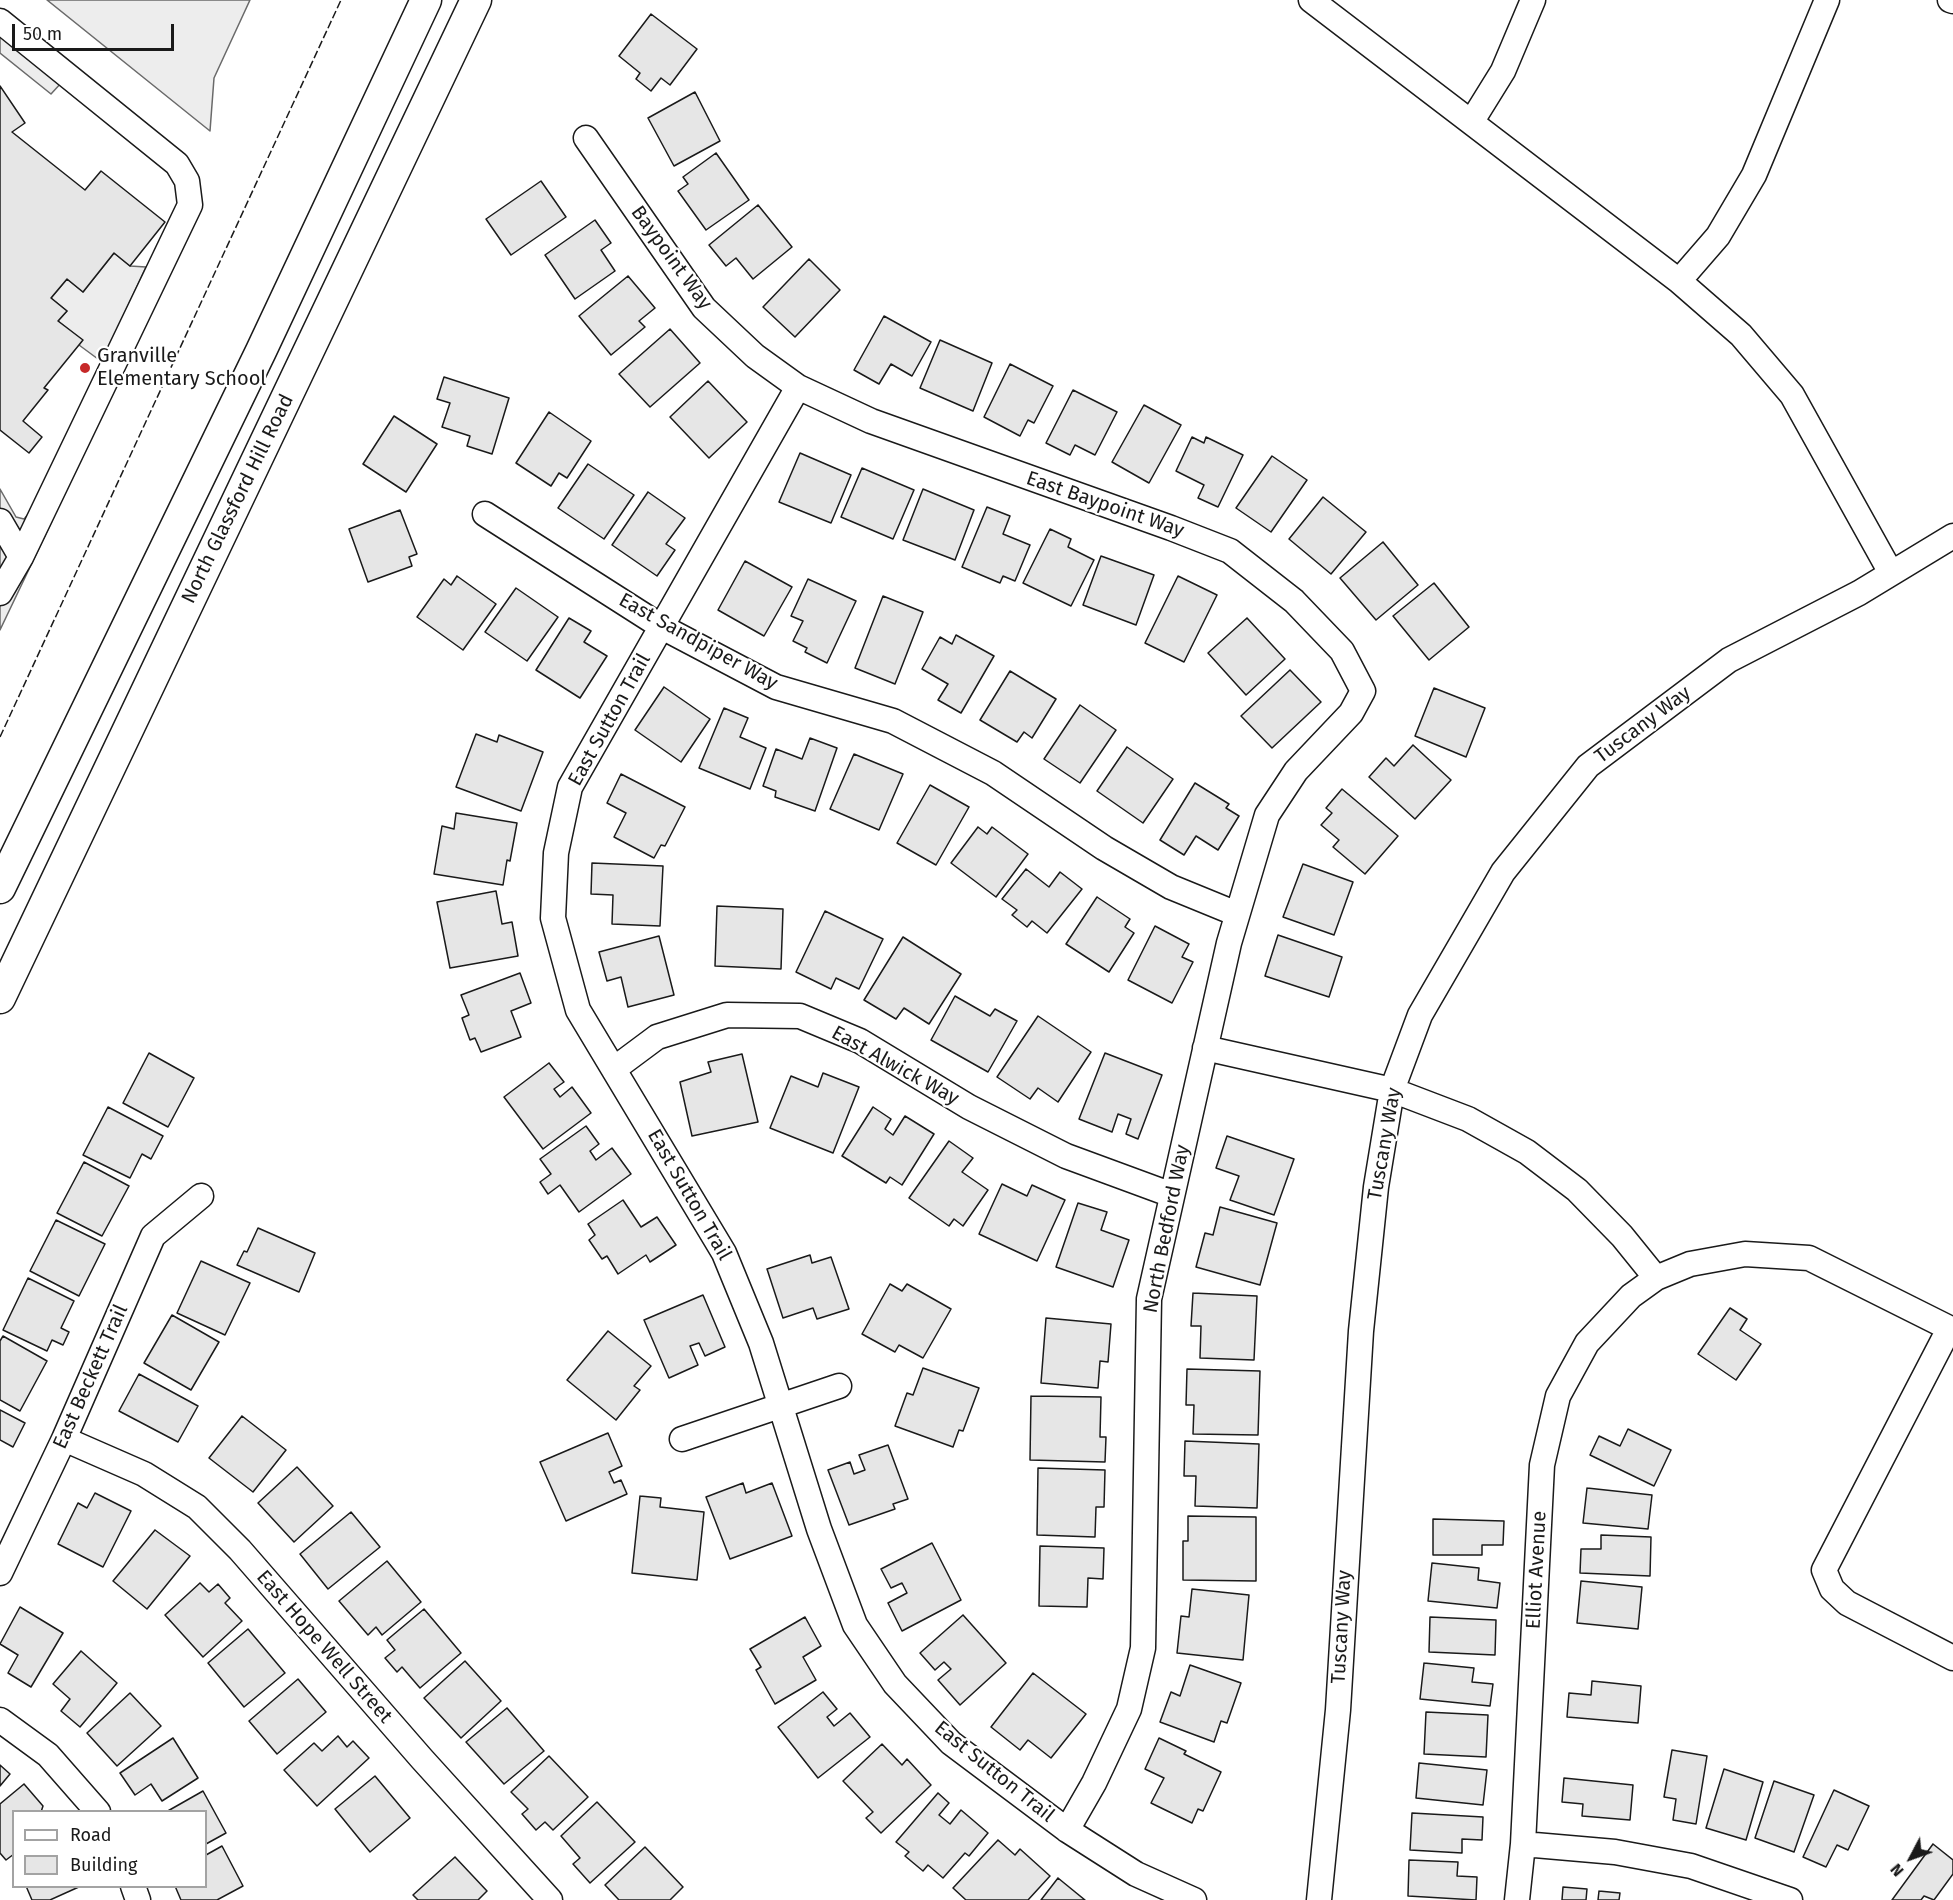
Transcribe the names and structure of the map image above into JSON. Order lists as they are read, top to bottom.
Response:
{
  "streets": {
    "main road": ["North Glassford Hill Road"],
    "street": [
      "Baypoint Way",
      "East Baypoint Way",
      "East Sandpiper Way",
      "East Sutton Trail",
      "Tuscany Way",
      "East Alwick Way",
      "North Bedford Way",
      "East Beckett Trail",
      "Elliot Avenue",
      "East Hope Well Street"
    ]
  },
  "crossings": [
    ["Baypoint Way", "East Baypoint Way"],
    ["Baypoint Way", "East Sutton Trail"],
    ["East Baypoint Way", "East Sutton Trail"],
    ["East Baypoint Way", "North Bedford Way"],
    ["East Sandpiper Way", "East Sutton Trail"],
    ["East Sandpiper Way", "North Bedford Way"],
    ["East Sutton Trail", "East Alwick Way"],
    ["East Sutton Trail", "North Bedford Way"],
    ["East Alwick Way", "North Bedford Way"],
    ["East Beckett Trail", "East Hope Well Street"]
  ],
  "places": ["Granville Elementary School"],
  "legend": ["Road", "Building"],
  "scale_bar": "50 m",
  "north": "bottom left"
}
